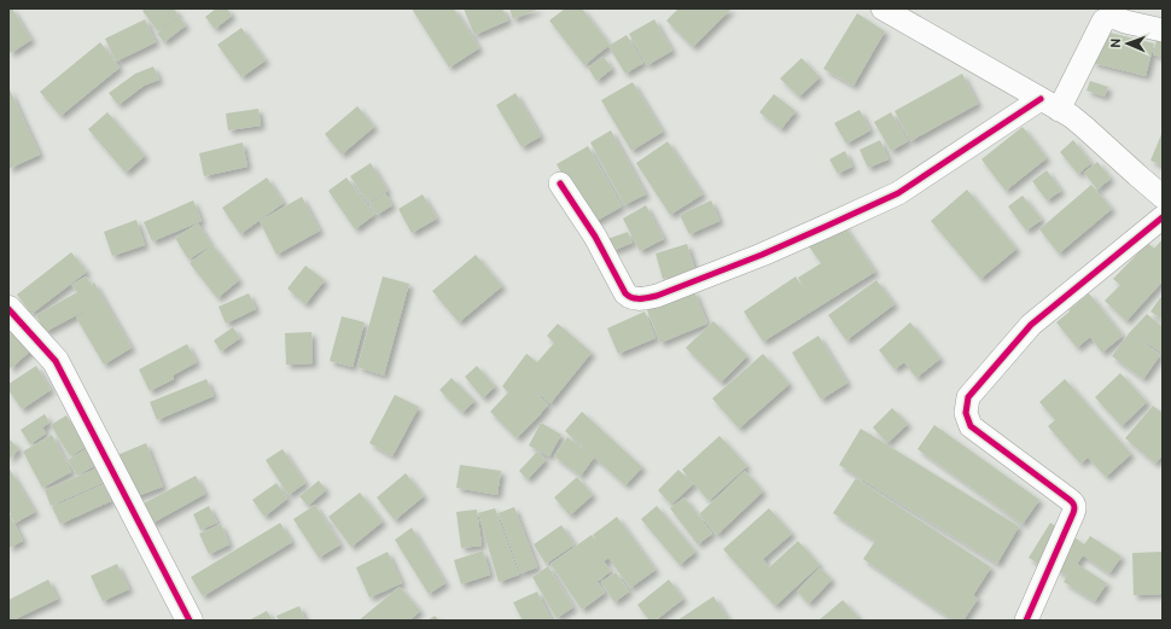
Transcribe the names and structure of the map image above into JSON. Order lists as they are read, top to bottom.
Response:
{
  "north": "left"
}
